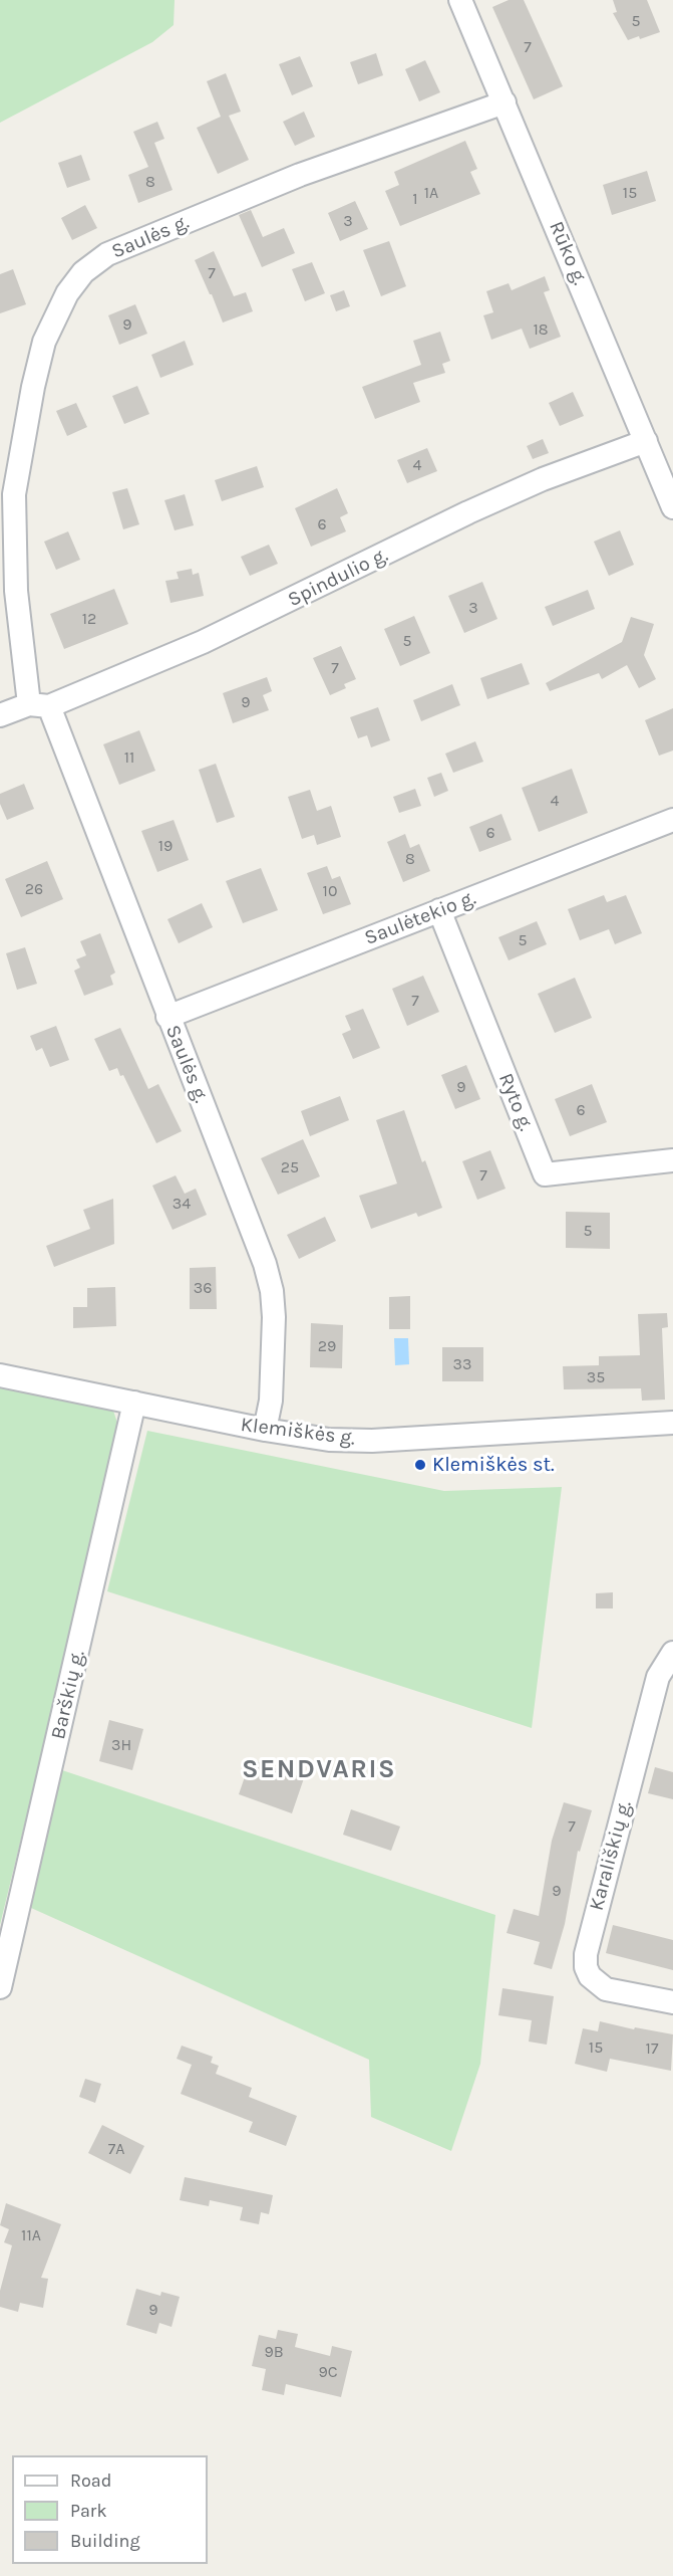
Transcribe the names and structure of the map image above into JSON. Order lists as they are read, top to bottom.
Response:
{
  "streets": {
    "street": [
      "Saulės g.",
      "Rūko g.",
      "Spindulio g.",
      "Saulėtekio g.",
      "Ryto g.",
      "Klemiškės g.",
      "Barškių g.",
      "Karališkių g."
    ]
  },
  "crossings": [
    ["Saulės g.", "Rūko g."],
    ["Saulės g.", "Spindulio g."],
    ["Saulės g.", "Saulėtekio g."],
    ["Saulės g.", "Klemiškės g."],
    ["Rūko g.", "Spindulio g."],
    ["Saulėtekio g.", "Ryto g."],
    ["Klemiškės g.", "Barškių g."]
  ],
  "districts": ["SENDVARIS"],
  "places": ["Klemiškės st."],
  "house_numbers": [
    "5",
    "7",
    "8",
    "1A",
    "15",
    "1",
    "3",
    "7",
    "9",
    "18",
    "4",
    "6",
    "3",
    "12",
    "5",
    "7",
    "9",
    "11",
    "4",
    "6",
    "19",
    "8",
    "26",
    "10",
    "5",
    "7",
    "9",
    "6",
    "25",
    "7",
    "34",
    "5",
    "36",
    "29",
    "33",
    "35",
    "3H",
    "7",
    "9",
    "15",
    "17",
    "7A",
    "11A",
    "9",
    "9B",
    "9C"
  ],
  "legend": ["Road", "Park", "Building"]
}
